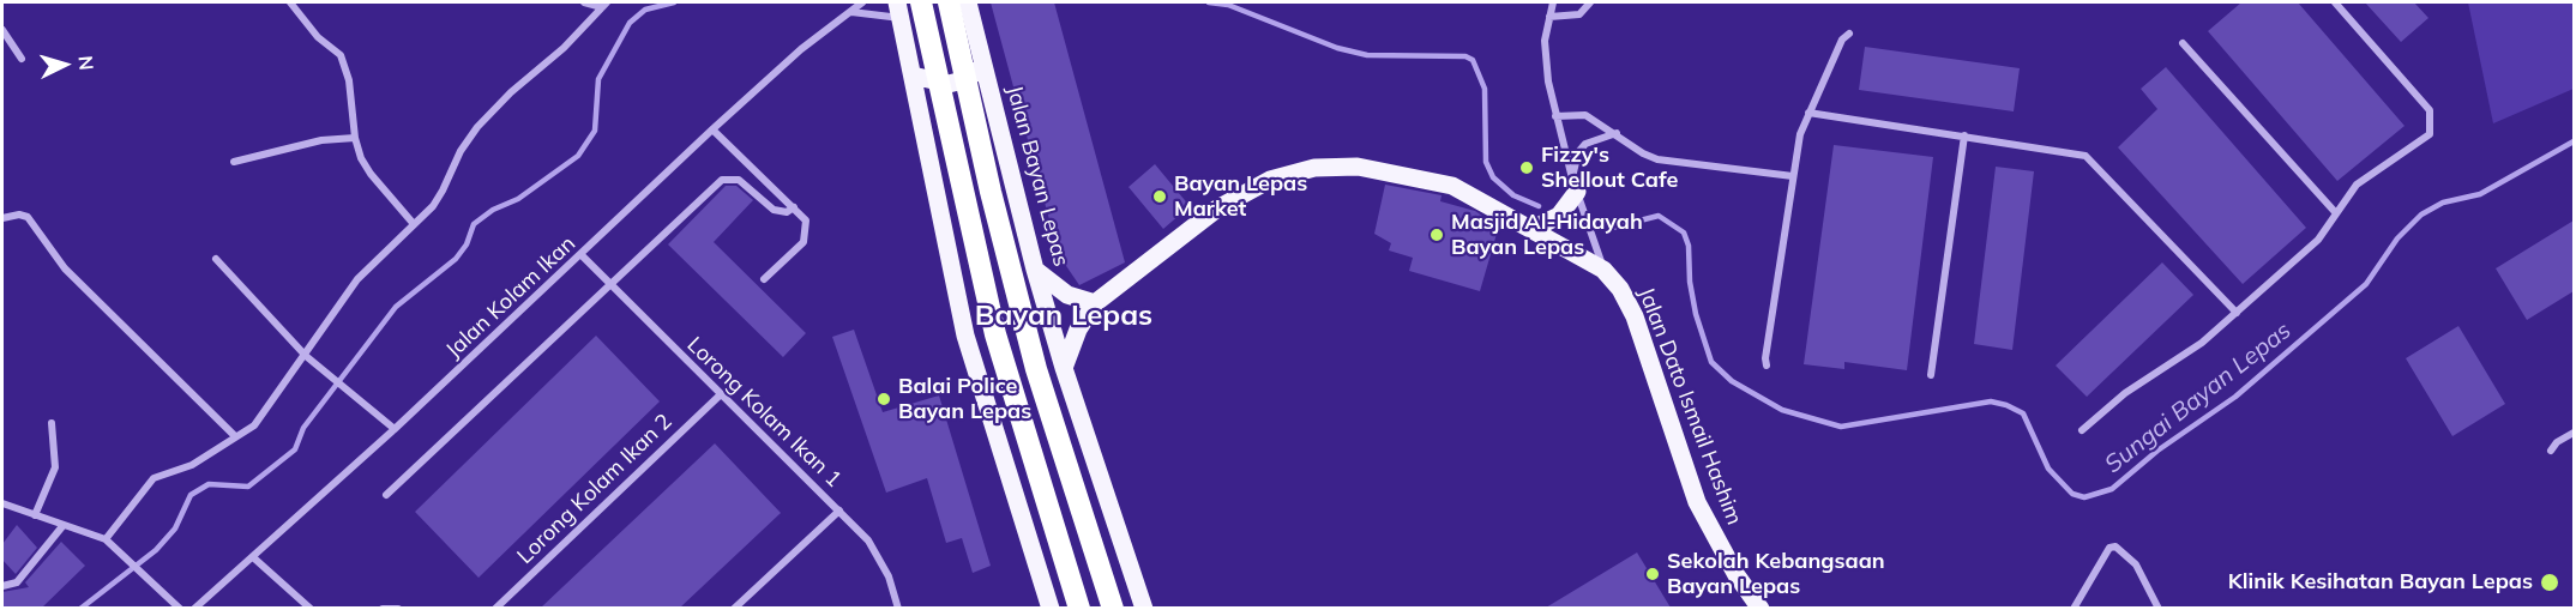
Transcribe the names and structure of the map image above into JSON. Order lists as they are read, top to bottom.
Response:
{
  "streets": {
    "highway": ["Jalan Bayan Lepas"],
    "main road": ["Jalan Dato Ismail Hashim"],
    "street": ["Jalan Kolam Ikan", "Lorong Kolam Ikan 1", "Lorong Kolam Ikan 2"]
  },
  "crossings": [
    ["Jalan Bayan Lepas", "Jalan Dato Ismail Hashim"],
    ["Jalan Kolam Ikan", "Lorong Kolam Ikan 1"],
    ["Lorong Kolam Ikan 1", "Lorong Kolam Ikan 2"]
  ],
  "districts": ["Bayan Lepas"],
  "water": ["Sungai Bayan Lepas"],
  "places": [
    "Fizzy's Shellout Cafe",
    "Bayan Lepas Market",
    "Masjid Al-Hidayah Bayan Lepas",
    "Balai Police Bayan Lepas",
    "Sekolah Kebangsaan Bayan Lepas",
    "Klinik Kesihatan Bayan Lepas"
  ],
  "north": "right"
}
